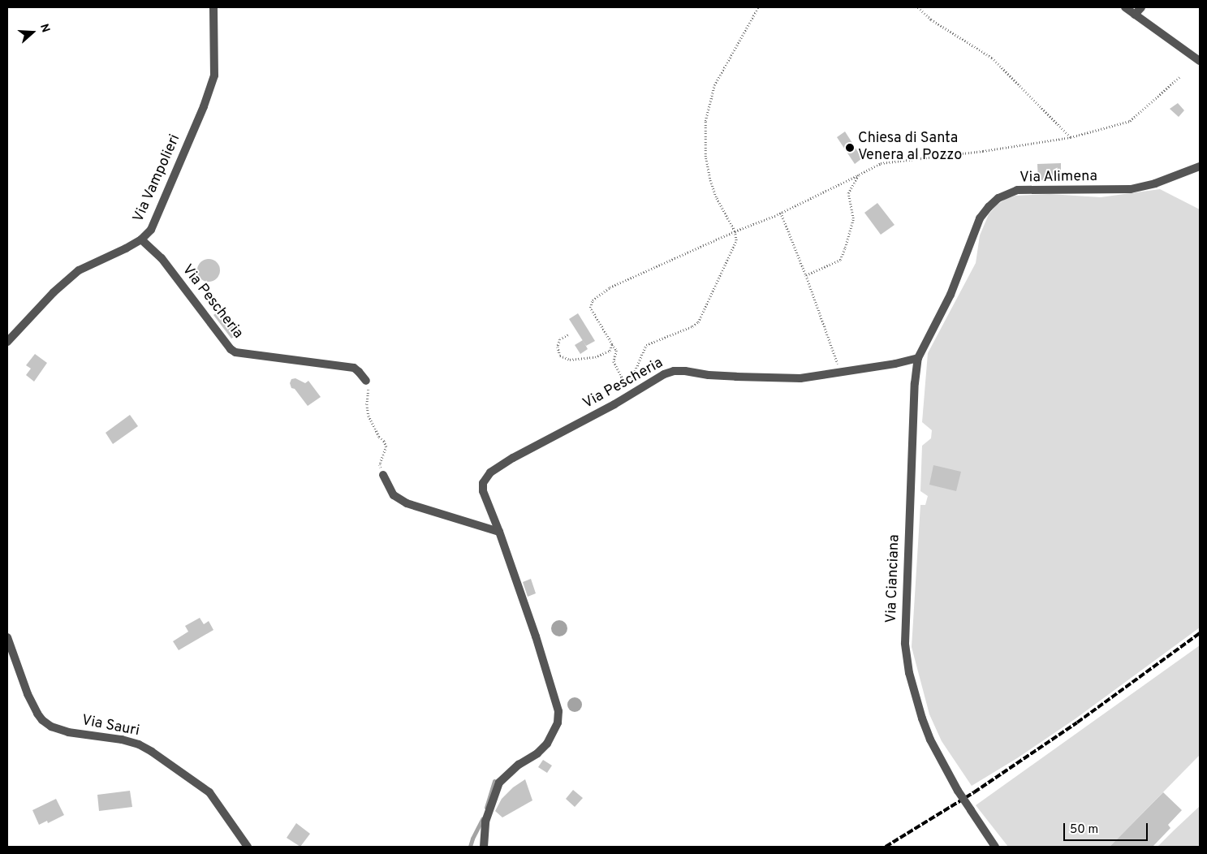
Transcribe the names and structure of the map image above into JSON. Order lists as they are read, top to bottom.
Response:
{
  "streets": {
    "street": [
      "Via Alimena",
      "Via Vampolieri",
      "Via Pescheria",
      "Via Cianciana",
      "Via Sauri"
    ]
  },
  "crossings": [
    ["Via Alimena", "Via Pescheria"],
    ["Via Alimena", "Via Cianciana"],
    ["Via Vampolieri", "Via Pescheria"],
    ["Via Pescheria", "Via Cianciana"]
  ],
  "places": ["Chiesa di Santa Venera al Pozzo"],
  "scale_bar": "50 m",
  "north": "right"
}
